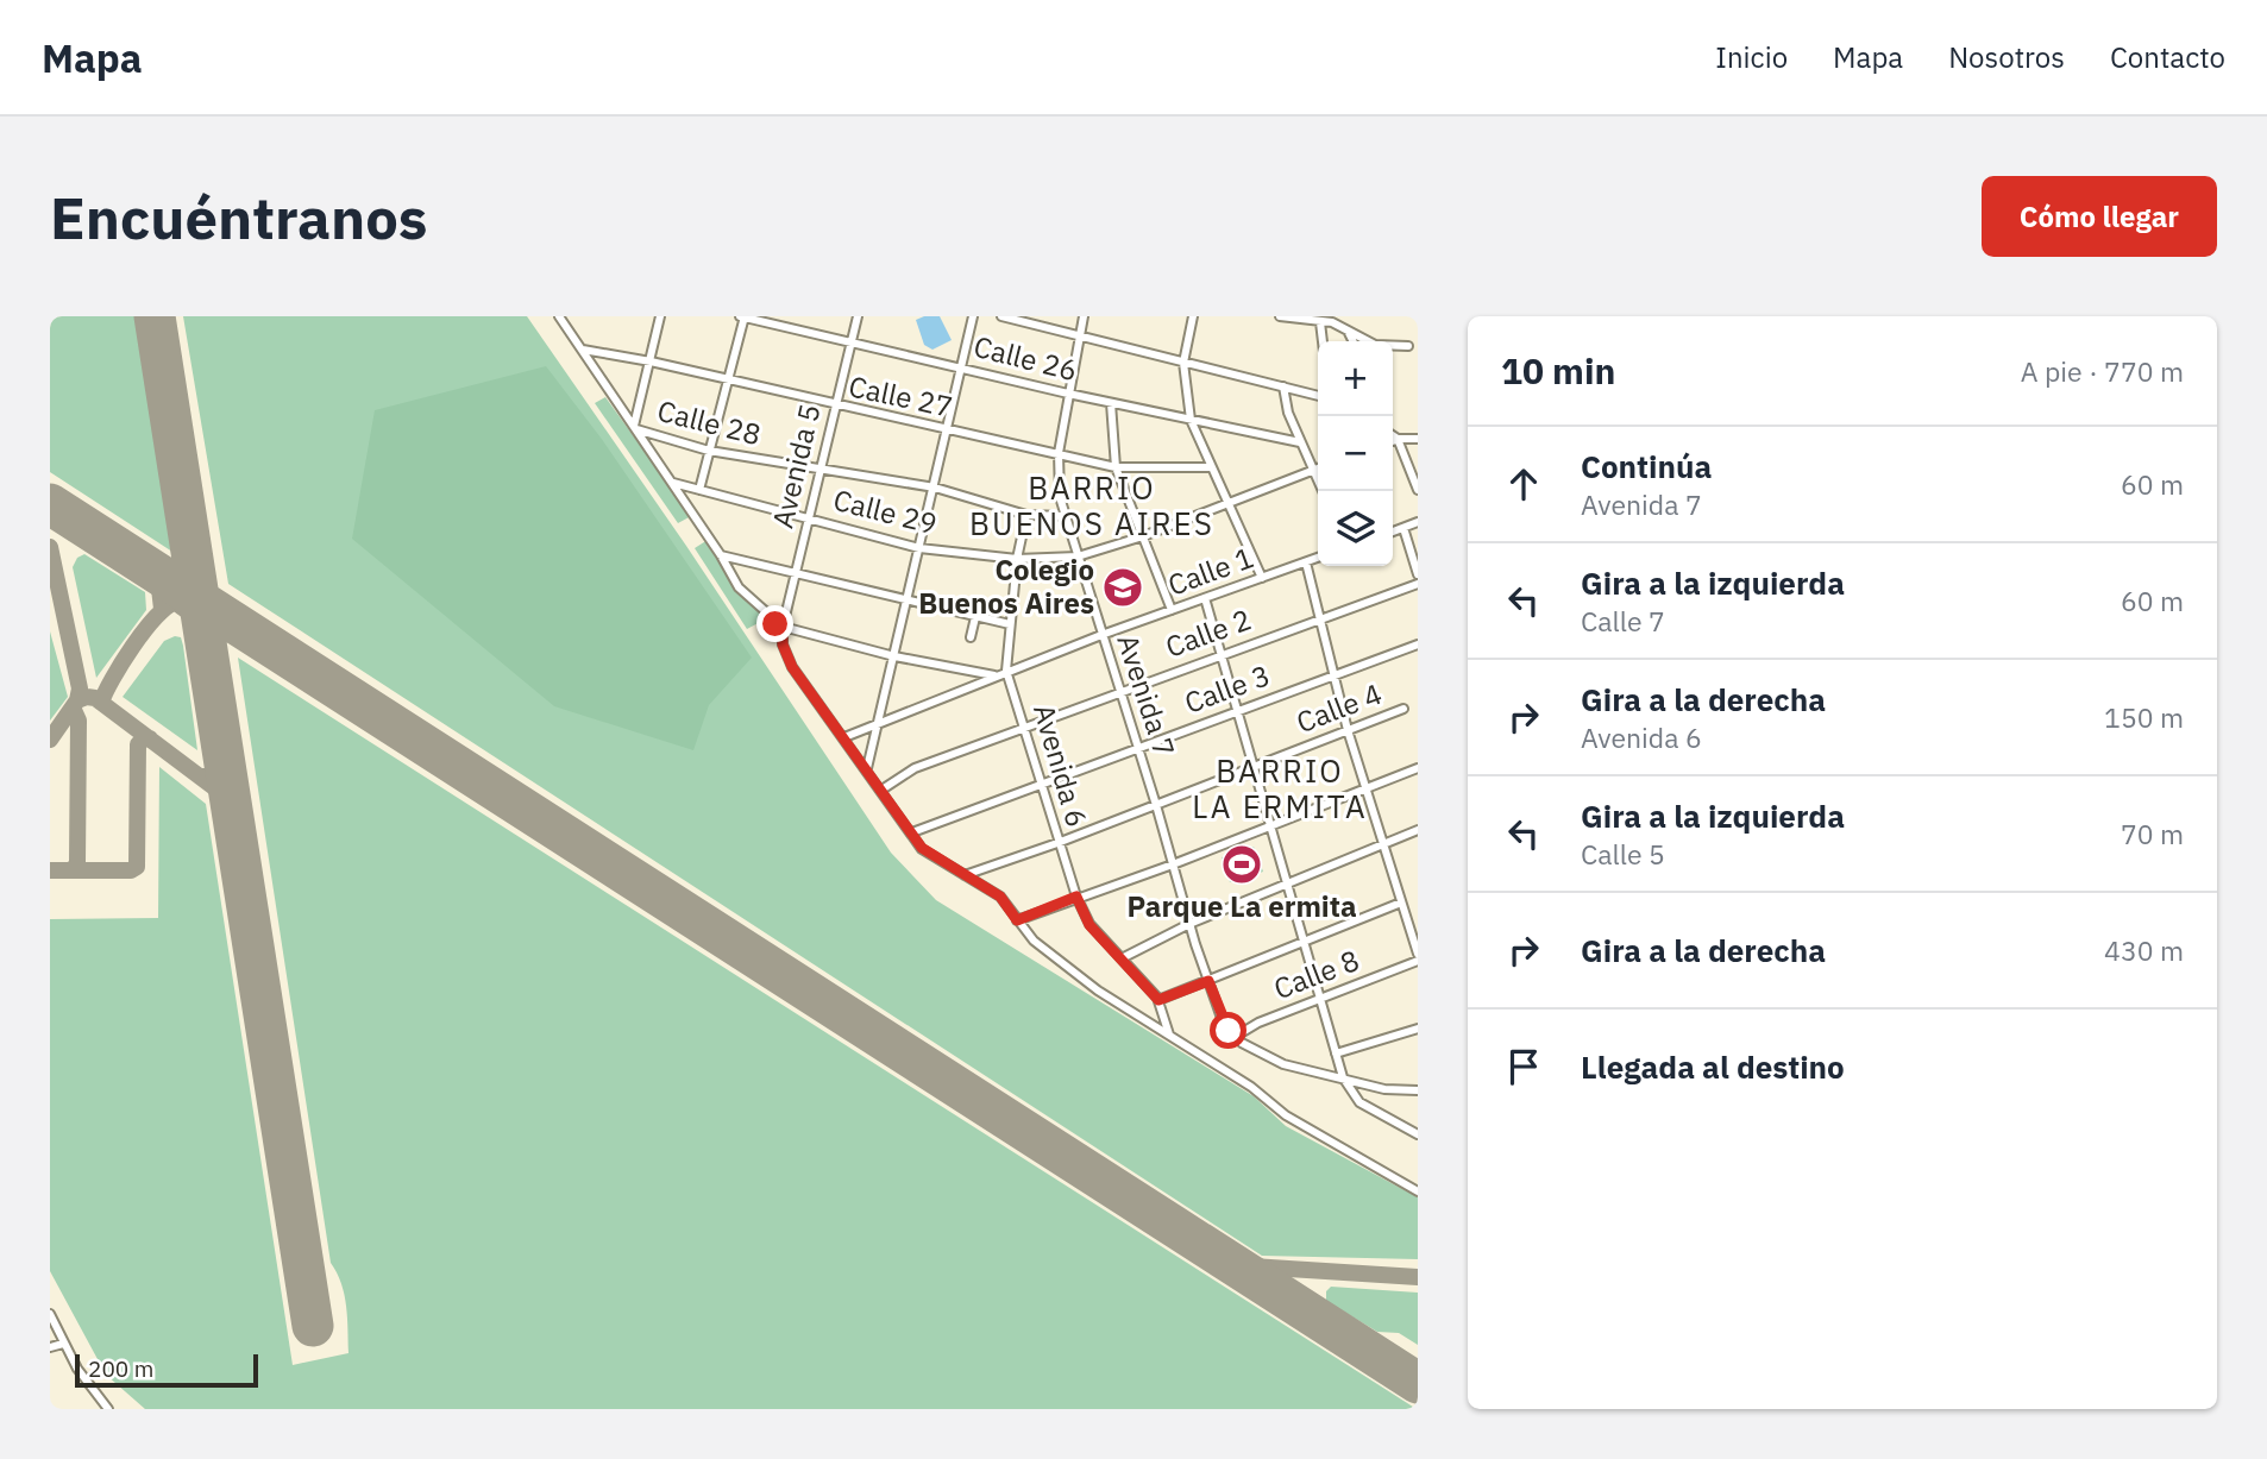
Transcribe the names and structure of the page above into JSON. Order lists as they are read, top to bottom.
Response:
{
  "streets": {
    "street": [
      "Calle 26",
      "Calle 27",
      "Calle 28",
      "Avenida 5",
      "Calle 29",
      "Calle 1",
      "Calle 2",
      "Calle 3",
      "Avenida 7",
      "Calle 4",
      "Avenida 6",
      "Calle 8"
    ]
  },
  "crossings": [
    ["Calle 26", "Avenida 5"],
    ["Calle 26", "Avenida 7"],
    ["Calle 27", "Avenida 5"],
    ["Calle 27", "Avenida 7"],
    ["Calle 28", "Avenida 5"],
    ["Calle 28", "Avenida 7"],
    ["Calle 28", "Avenida 6"],
    ["Avenida 5", "Calle 29"],
    ["Calle 29", "Avenida 7"],
    ["Calle 29", "Avenida 6"],
    ["Calle 1", "Avenida 7"],
    ["Calle 1", "Avenida 6"],
    ["Calle 2", "Avenida 7"],
    ["Calle 2", "Avenida 6"],
    ["Calle 3", "Avenida 7"],
    ["Calle 3", "Avenida 6"],
    ["Avenida 7", "Calle 4"],
    ["Avenida 7", "Calle 8"],
    ["Calle 4", "Avenida 6"]
  ],
  "districts": ["BARRIO BUENOS AIRES", "BARRIO LA ERMITA"],
  "places": {
    "school or university": ["Colegio Buenos Aires"],
    "sports": ["Parque La ermita"]
  },
  "scale_bar": "200 m",
  "page": {
    "header": "Mapa",
    "nav": [
      "Inicio",
      "Mapa",
      "Nosotros",
      "Contacto"
    ],
    "buttons": "Cómo llegar",
    "title": "Encuéntranos",
    "heading": ["10 min", "A pie · 770 m"],
    "map_buttons": ["+", "−"],
    "list": [
      ["Continúa", "Avenida 7", "60 m"],
      ["Gira a la izquierda", "Calle 7", "60 m"],
      ["Gira a la derecha", "Avenida 6", "150 m"],
      ["Gira a la izquierda", "Calle 5", "70 m"],
      ["Gira a la derecha", "430 m"],
      "Llegada al destino"
    ],
    "scale": "200 m"
  }
}
